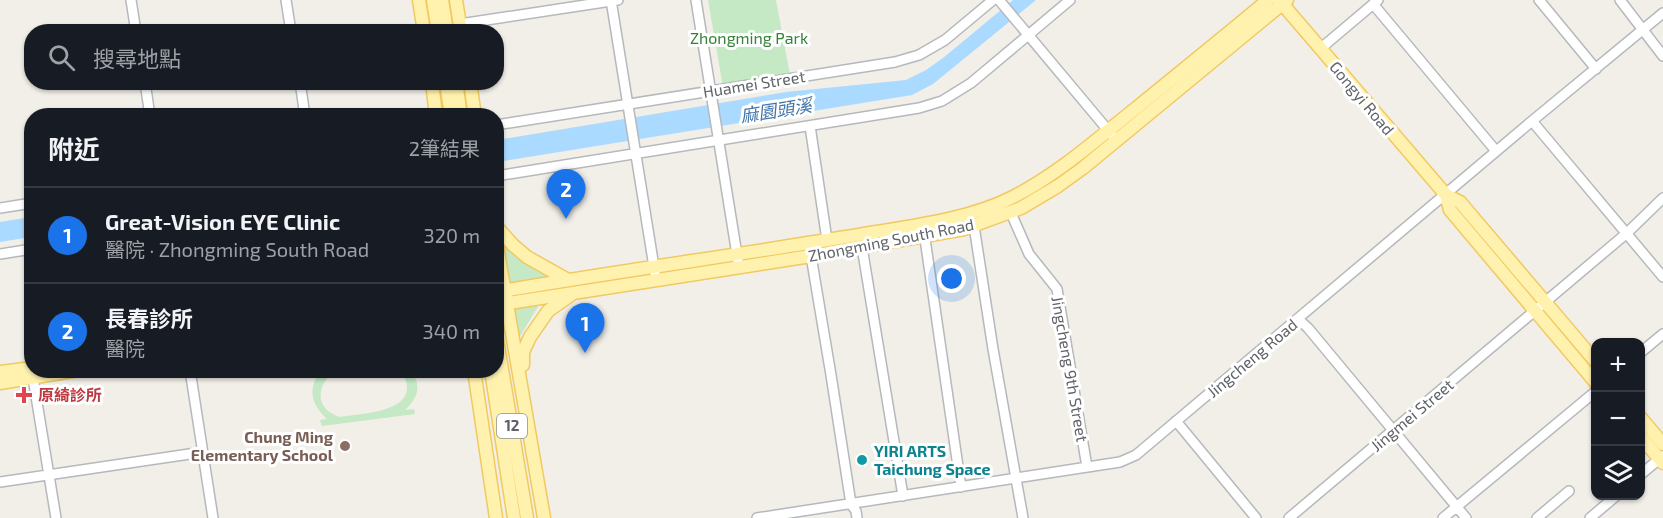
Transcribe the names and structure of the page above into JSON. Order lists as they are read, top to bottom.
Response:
{
  "streets": {
    "main road": ["Gongyi Road", "Zhongming South Road", "12"],
    "street": [
      "Huamei Street",
      "Jingcheng Road",
      "Jingcheng 9th Street",
      "Jingmei Street"
    ]
  },
  "crossings": [
    ["Gongyi Road", "Zhongming South Road"],
    ["Gongyi Road", "Jingcheng Road"],
    ["Gongyi Road", "Jingmei Street"],
    ["Zhongming South Road", "Jingcheng 9th Street"],
    ["Jingcheng Road", "Jingcheng 9th Street"]
  ],
  "water": ["麻園頭溪"],
  "parks": ["Zhongming Park"],
  "places": {
    "health": ["原綺診所"],
    "other": ["Chung Ming Elementary School", "YIRI ARTS Taichung Space"]
  },
  "page": {
    "search": "搜尋地點",
    "heading": ["附近", "2筆結果"],
    "pins": ["2", "1"],
    "list": [
      {
        "mark": "1",
        "name": "Great-Vision EYE Clinic",
        "note": "醫院 · Zhongming South Road",
        "value": "320 m"
      },
      {
        "mark": "2",
        "name": "長春診所",
        "note": "醫院",
        "value": "340 m"
      }
    ],
    "map_buttons": ["+", "−"]
  }
}
